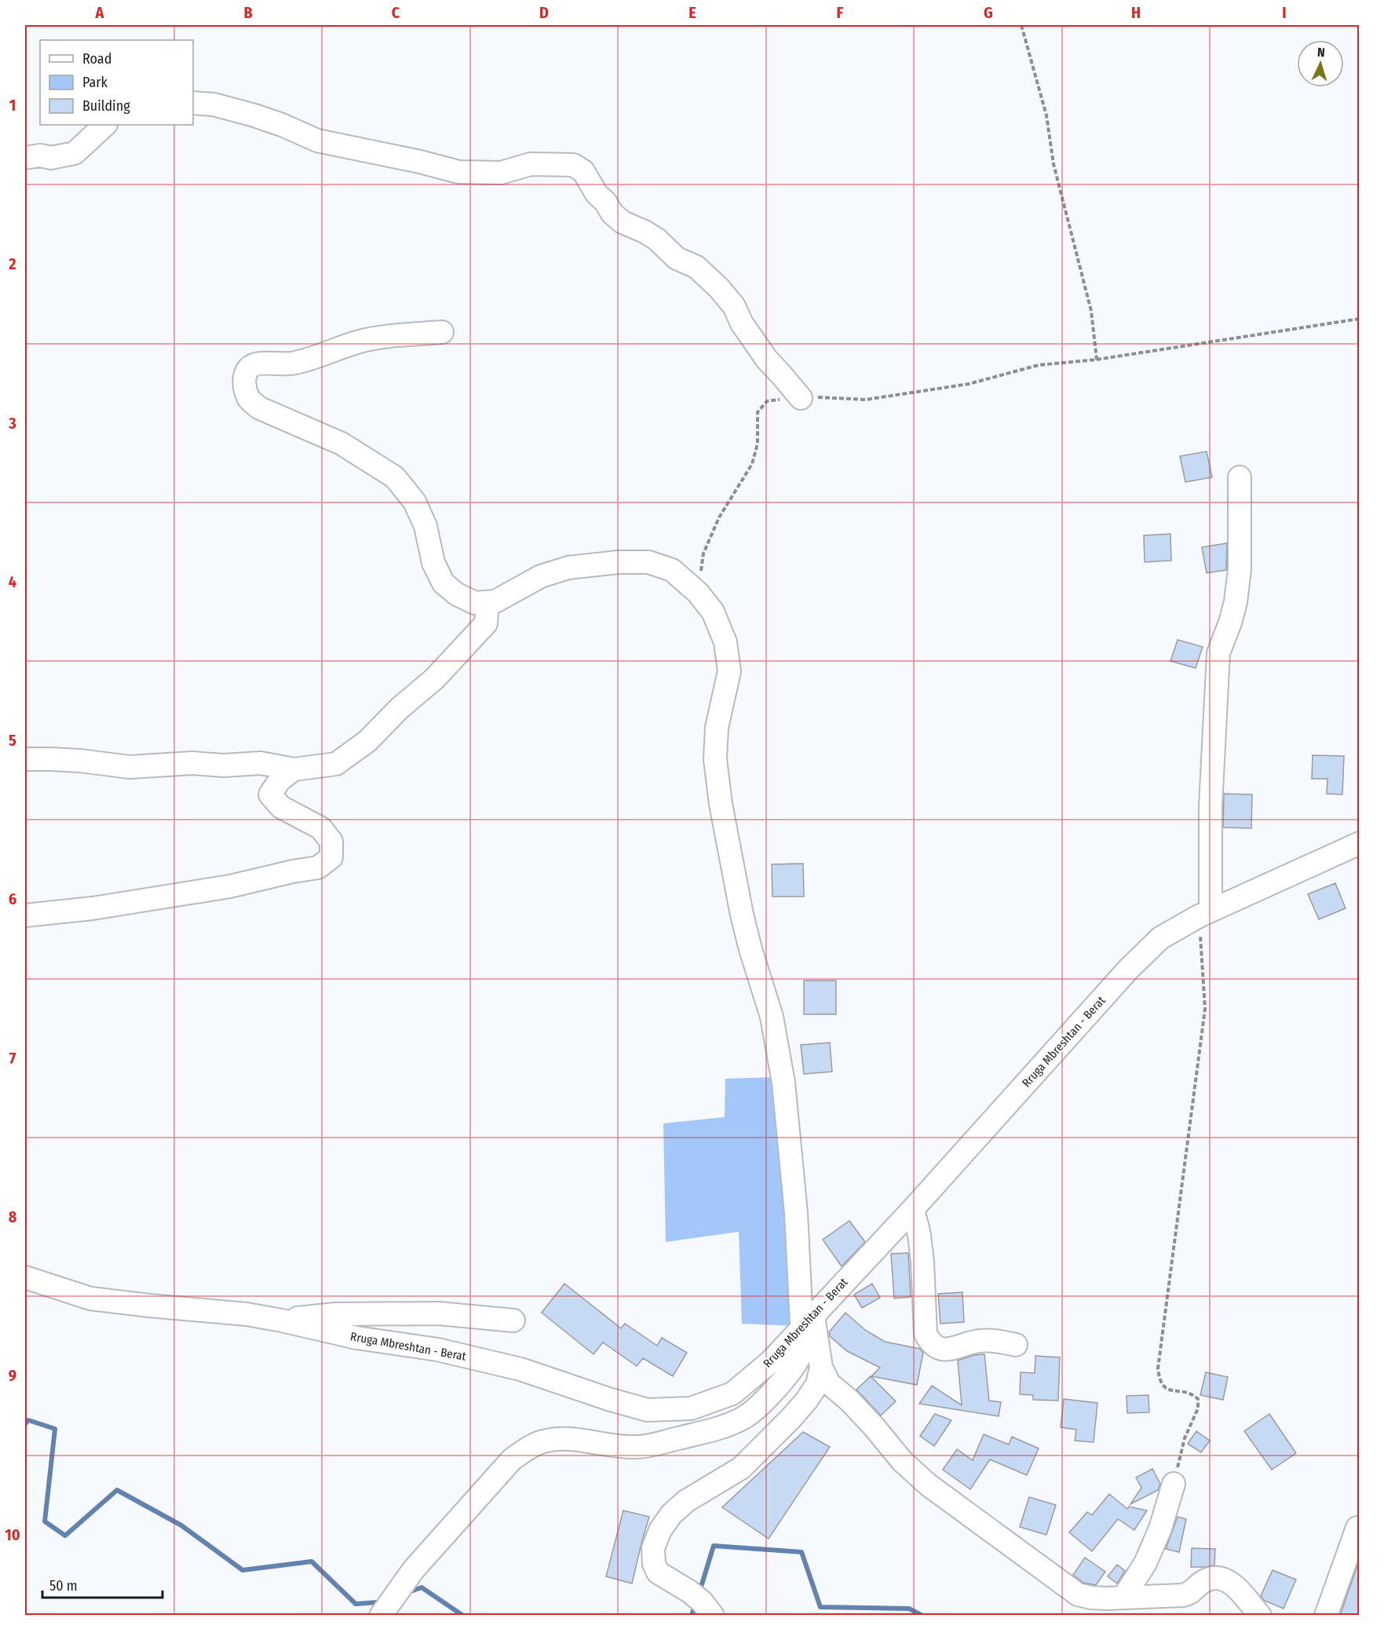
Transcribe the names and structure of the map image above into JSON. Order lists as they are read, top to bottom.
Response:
{
  "streets": {
    "street": ["Rruga Mbreshtan - Berat"]
  },
  "legend": ["Road", "Park", "Building"],
  "scale_bar": "50 m",
  "north": "top",
  "grid": {
    "columns": [
      "A",
      "B",
      "C",
      "D",
      "E",
      "F",
      "G",
      "H",
      "I"
    ],
    "rows": [
      "1",
      "2",
      "3",
      "4",
      "5",
      "6",
      "7",
      "8",
      "9",
      "10"
    ]
  }
}
